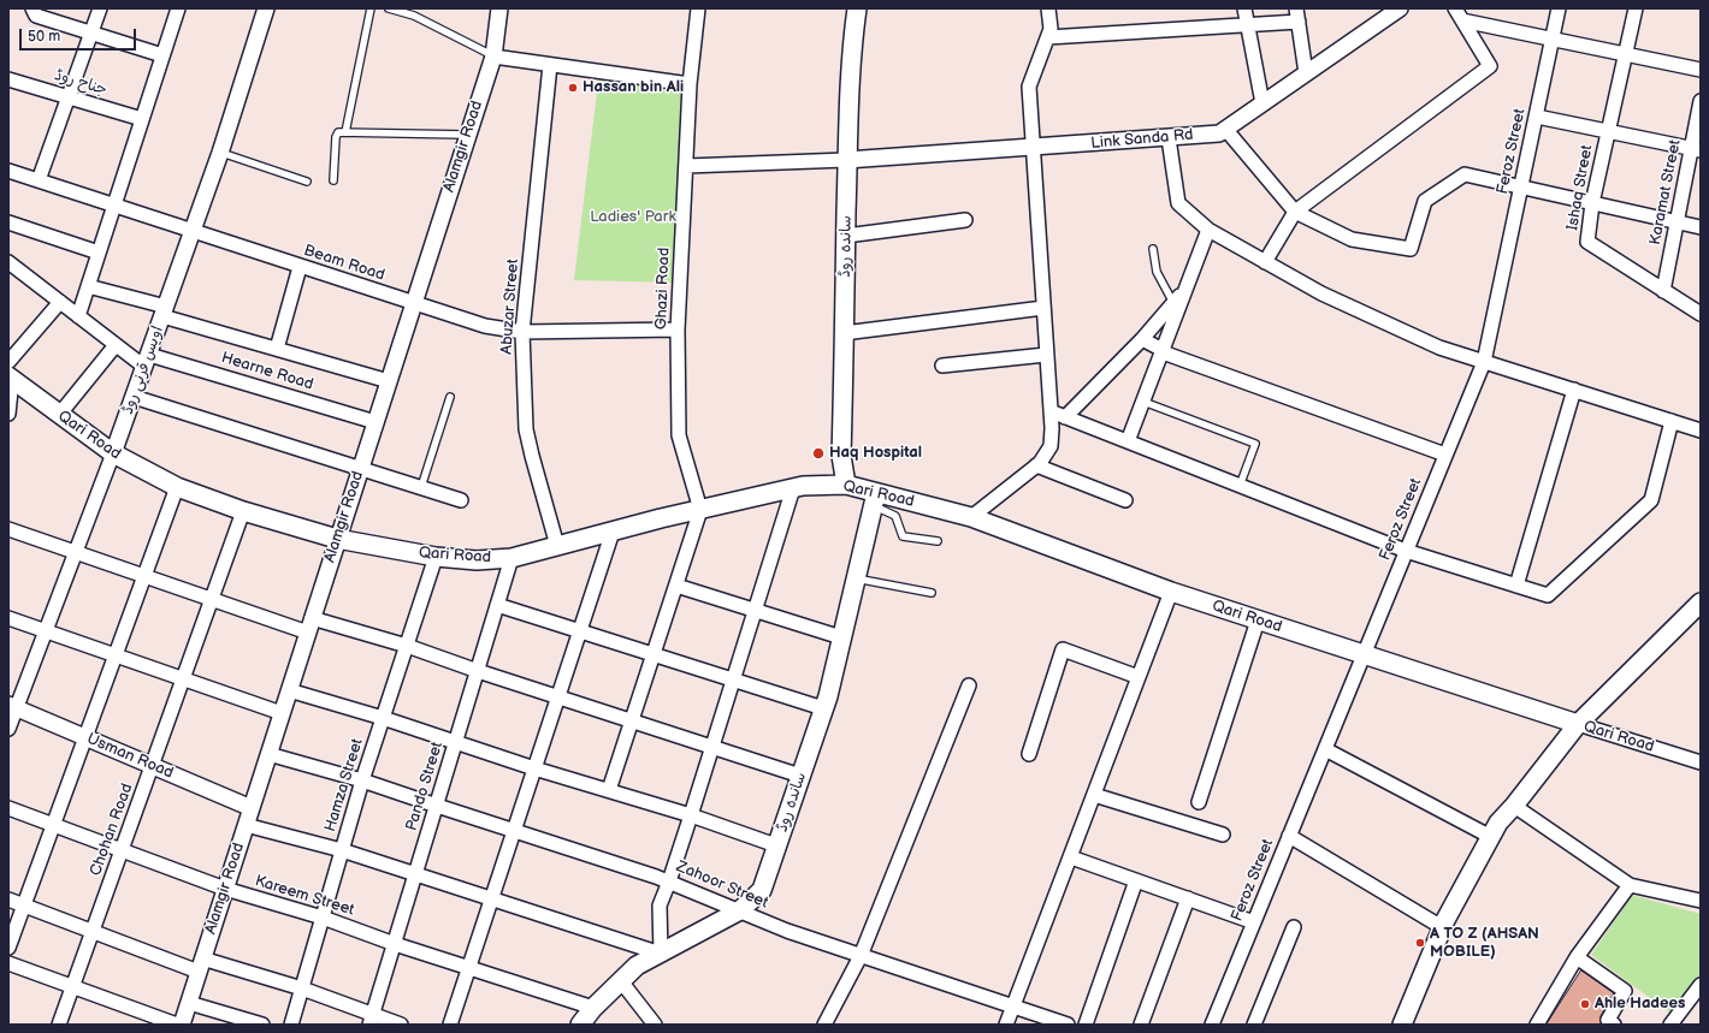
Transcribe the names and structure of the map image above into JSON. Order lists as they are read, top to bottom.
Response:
{
  "streets": {
    "main road": ["ساندہ روڈ", "Qari Road"],
    "street": [
      "جناح روڈ",
      "Link Sanda Rd",
      "Alamgir Road",
      "Feroz Street",
      "Ishaq Street",
      "Karamat Street",
      "Beam Road",
      "Ghazi Road",
      "Abuzar Street",
      "اویس قرنی روڈ",
      "Hearne Road",
      "Usman Road",
      "Hamza Street",
      "Pando Street",
      "Chohan Road",
      "Zahoor Street",
      "Kareem Street"
    ]
  },
  "crossings": [
    ["Link Sanda Rd", "ساندہ روڈ"],
    ["Alamgir Road", "Beam Road"],
    ["Alamgir Road", "Hearne Road"],
    ["Alamgir Road", "Qari Road"],
    ["Alamgir Road", "Usman Road"],
    ["Alamgir Road", "Zahoor Street"],
    ["Alamgir Road", "Kareem Street"],
    ["Feroz Street", "Qari Road"],
    ["Ishaq Street", "Karamat Street"],
    ["ساندہ روڈ", "Qari Road"],
    ["ساندہ روڈ", "Zahoor Street"],
    ["ساندہ روڈ", "Kareem Street"],
    ["Beam Road", "Ghazi Road"],
    ["Beam Road", "Abuzar Street"],
    ["Beam Road", "اویس قرنی روڈ"],
    ["Ghazi Road", "Qari Road"],
    ["Abuzar Street", "Qari Road"],
    ["اویس قرنی روڈ", "Hearne Road"],
    ["اویس قرنی روڈ", "Qari Road"],
    ["اویس قرنی روڈ", "Usman Road"],
    ["Qari Road", "Hamza Street"],
    ["Qari Road", "Pando Street"],
    ["Qari Road", "Chohan Road"],
    ["Usman Road", "Chohan Road"],
    ["Hamza Street", "Zahoor Street"],
    ["Hamza Street", "Kareem Street"],
    ["Pando Street", "Zahoor Street"],
    ["Pando Street", "Kareem Street"],
    ["Chohan Road", "Kareem Street"]
  ],
  "parks": ["Ladies' Park"],
  "places": [
    "Hassan bin Ali",
    "Haq Hospital",
    "A TO Z (AHSAN MOBILE)",
    "Ahle Hadees"
  ],
  "scale_bar": "50 m"
}
